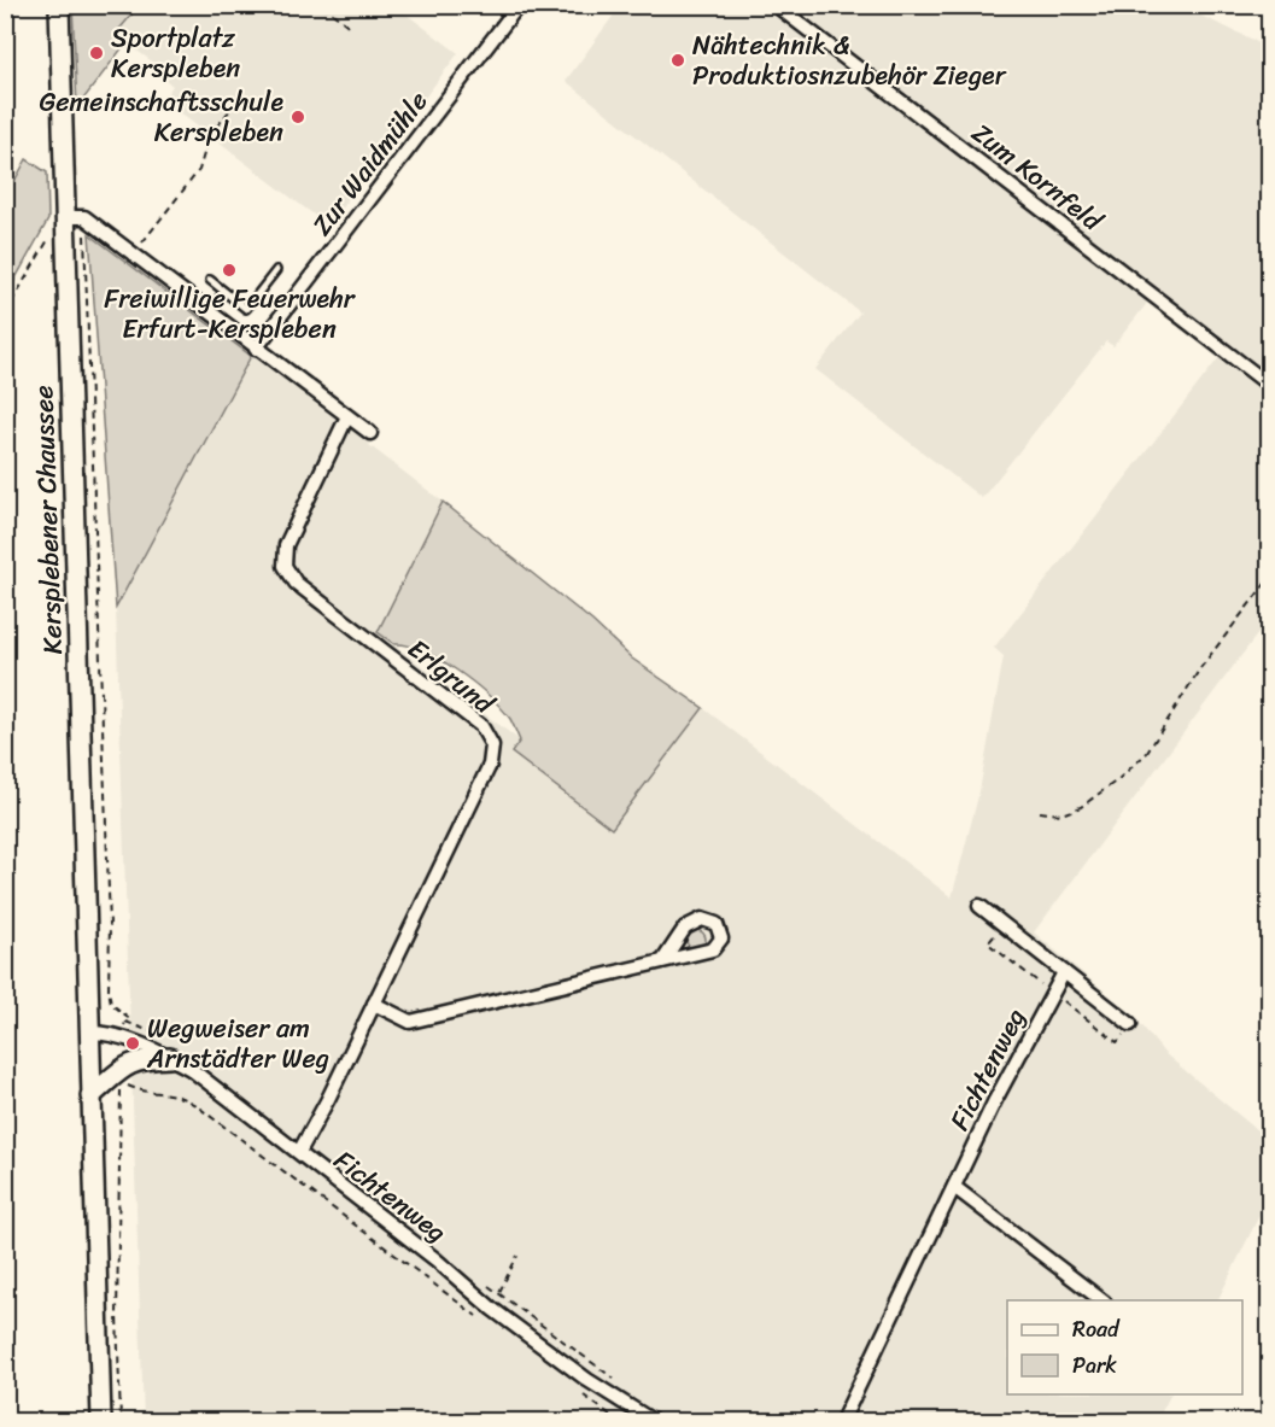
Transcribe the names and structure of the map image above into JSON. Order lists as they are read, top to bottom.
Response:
{
  "streets": {
    "main road": ["Kersplebener Chaussee"],
    "street": [
      "Zur Waidmühle",
      "Zum Kornfeld",
      "Erlgrund",
      "Fichtenweg"
    ]
  },
  "crossings": [
    ["Kersplebener Chaussee", "Fichtenweg"],
    ["Erlgrund", "Fichtenweg"]
  ],
  "places": [
    "Sportplatz Kerspleben",
    "Nähtechnik & Produktiosnzubehör Zieger",
    "Gemeinschaftsschule Kerspleben",
    "Freiwillige Feuerwehr Erfurt-Kerspleben",
    "Wegweiser am Arnstädter Weg"
  ],
  "legend": ["Road", "Park"]
}
